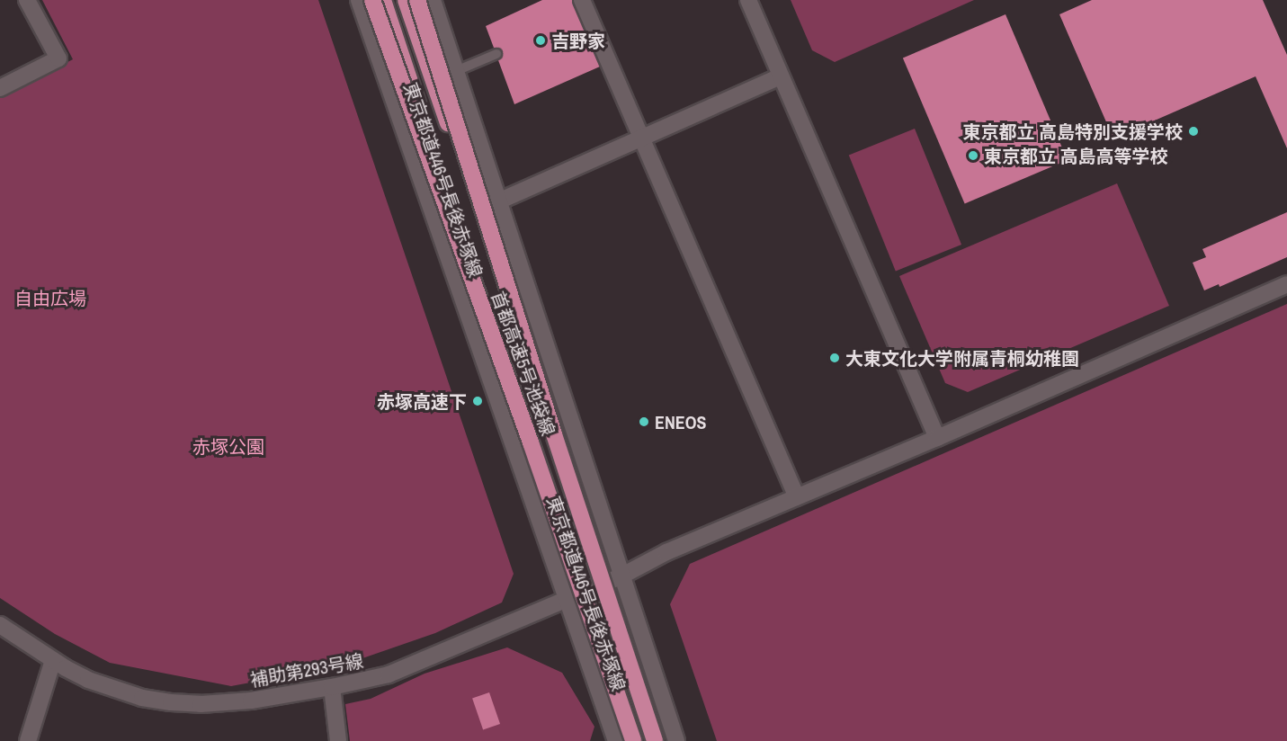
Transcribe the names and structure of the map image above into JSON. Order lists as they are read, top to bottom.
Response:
{
  "streets": {
    "highway": ["首都高速5号池袋線"],
    "street": ["東京都道446号長後赤塚線", "補助第293号線"]
  },
  "crossings": [
    ["東京都道446号長後赤塚線", "補助第293号線"]
  ],
  "parks": ["自由広場", "赤塚公園"],
  "places": [
    "吉野家",
    "東京都立 高島特別支援学校",
    "東京都立 高島高等学校",
    "大東文化大学附属青桐幼稚園",
    "赤塚高速下",
    "ENEOS"
  ]
}
